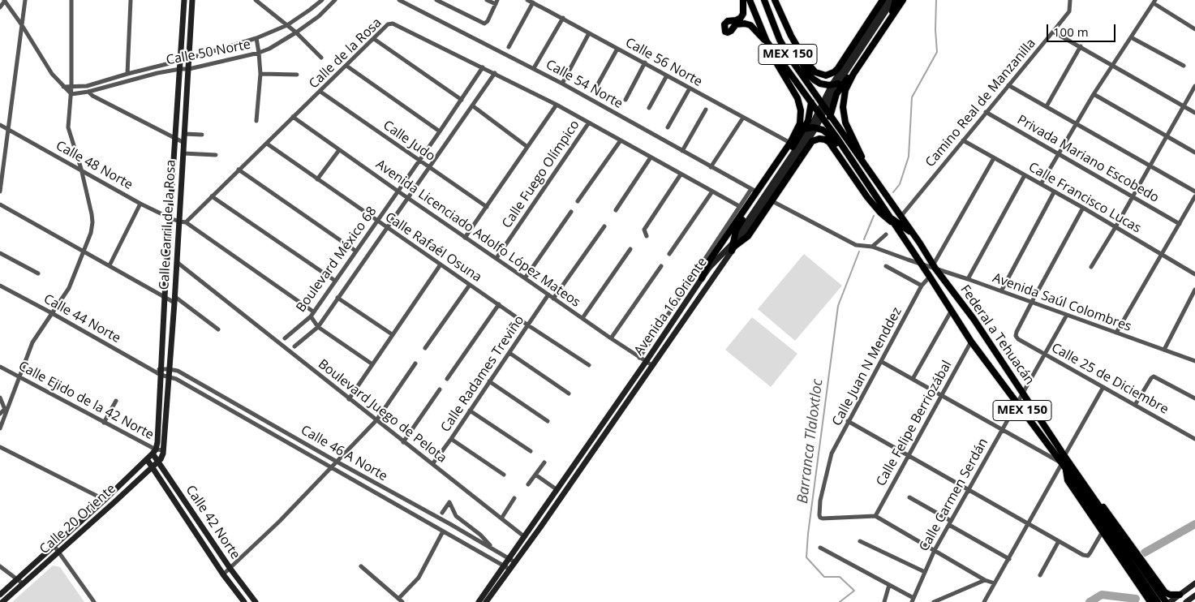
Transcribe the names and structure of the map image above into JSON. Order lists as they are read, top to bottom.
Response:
{
  "streets": {
    "main road": [
      "MEX 150",
      "Calle Carril de la Rosa",
      "Avenida 16 Oriente",
      "Federal a Tehuacán",
      "Calle 20 Oriente",
      "Calle 42 Norte"
    ],
    "street": [
      "Calle 50 Norte",
      "Calle de la Rosa",
      "Calle 56 Norte",
      "Calle 54 Norte",
      "Camino Real de Manzanilla",
      "Calle Judo",
      "Privada Mariano Escobedo",
      "Calle 48 Norte",
      "Calle Fuego Olímpico",
      "Calle Francisco Lucas",
      "Avenida Licenciado Adolfo López Mateos",
      "Calle Rafaél Osuna",
      "Boulevard México 68",
      "Avenida Saúl Colombres",
      "Calle 44 Norte",
      "Calle Juan N Menddez",
      "Calle Radames Treviño",
      "Calle 25 de Diciembre",
      "Calle Ejido de la 42 Norte",
      "Boulevard Juego de Pelota",
      "Calle Felipe Berriozábal",
      "Calle 46 A Norte",
      "Calle Carmen Serdán"
    ]
  },
  "crossings": [
    ["Calle 50 Norte", "Calle Carril de la Rosa"],
    ["Calle de la Rosa", "Calle Judo"],
    ["Calle de la Rosa", "Calle 48 Norte"],
    ["Calle de la Rosa", "Calle Fuego Olímpico"],
    ["Calle de la Rosa", "Calle Carril de la Rosa"],
    ["Calle de la Rosa", "Avenida Licenciado Adolfo López Mateos"],
    ["Calle de la Rosa", "Calle Rafaél Osuna"],
    ["Calle de la Rosa", "Boulevard México 68"],
    ["MEX 150", "Avenida 16 Oriente"],
    ["MEX 150", "Federal a Tehuacán"],
    ["Camino Real de Manzanilla", "Privada Mariano Escobedo"],
    ["Camino Real de Manzanilla", "Calle Francisco Lucas"],
    ["Camino Real de Manzanilla", "Federal a Tehuacán"],
    ["Calle Judo", "Boulevard México 68"],
    ["Calle 48 Norte", "Calle Carril de la Rosa"],
    ["Calle 48 Norte", "Boulevard México 68"],
    ["Calle Fuego Olímpico", "Avenida Licenciado Adolfo López Mateos"],
    ["Calle Carril de la Rosa", "Calle 44 Norte"],
    ["Calle Carril de la Rosa", "Calle Ejido de la 42 Norte"],
    ["Calle Carril de la Rosa", "Boulevard Juego de Pelota"],
    ["Calle Carril de la Rosa", "Calle 46 A Norte"],
    ["Calle Carril de la Rosa", "Calle 20 Oriente"],
    ["Calle Carril de la Rosa", "Calle 42 Norte"],
    ["Avenida Licenciado Adolfo López Mateos", "Boulevard México 68"],
    ["Avenida Licenciado Adolfo López Mateos", "Avenida 16 Oriente"],
    ["Avenida Licenciado Adolfo López Mateos", "Calle Radames Treviño"],
    ["Calle Rafaél Osuna", "Boulevard México 68"],
    ["Calle Rafaél Osuna", "Calle Radames Treviño"],
    ["Avenida Saúl Colombres", "Federal a Tehuacán"],
    ["Avenida Saúl Colombres", "Calle 25 de Diciembre"],
    ["Avenida Saúl Colombres", "Calle Carmen Serdán"],
    ["Avenida 16 Oriente", "Federal a Tehuacán"],
    ["Avenida 16 Oriente", "Boulevard Juego de Pelota"],
    ["Avenida 16 Oriente", "Calle 46 A Norte"],
    ["Calle 44 Norte", "Calle 46 A Norte"],
    ["Federal a Tehuacán", "Calle Juan N Menddez"],
    ["Federal a Tehuacán", "Calle Felipe Berriozábal"],
    ["Federal a Tehuacán", "Calle Carmen Serdán"],
    ["Calle Juan N Menddez", "Calle Felipe Berriozábal"],
    ["Calle Radames Treviño", "Boulevard Juego de Pelota"],
    ["Calle 25 de Diciembre", "Calle Carmen Serdán"],
    ["Calle Ejido de la 42 Norte", "Calle 20 Oriente"],
    ["Calle Ejido de la 42 Norte", "Calle 42 Norte"],
    ["Calle 20 Oriente", "Calle 42 Norte"]
  ],
  "water": ["Barranca Tlaloxtloc"],
  "scale_bar": "100 m"
}
